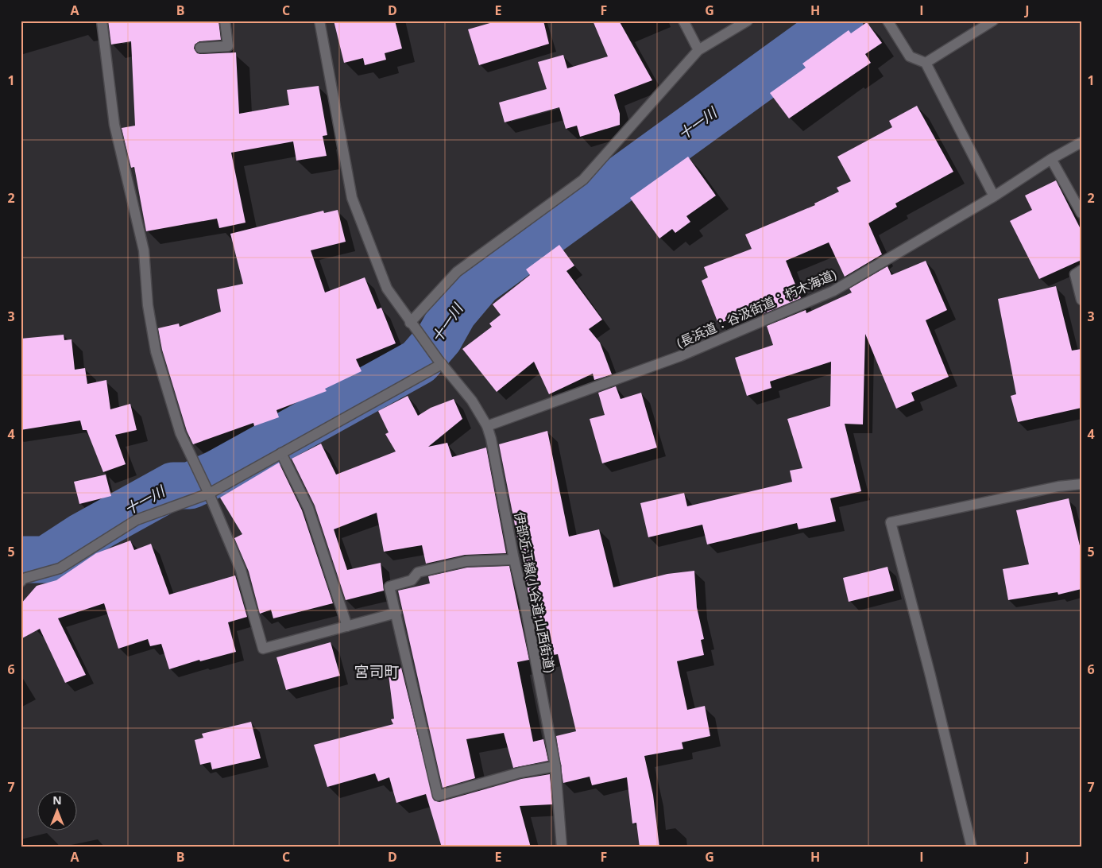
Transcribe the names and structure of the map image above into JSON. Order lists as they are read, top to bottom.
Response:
{
  "streets": {
    "street": ["(長浜道：谷汲街道：朽木海道)", "伊部近江線(小谷道;山西街道)"]
  },
  "crossings": [
    ["(長浜道：谷汲街道：朽木海道)", "伊部近江線(小谷道;山西街道)"]
  ],
  "districts": ["宮司町"],
  "water": ["十一川"],
  "north": "top",
  "grid": {
    "columns": [
      "A",
      "B",
      "C",
      "D",
      "E",
      "F",
      "G",
      "H",
      "I",
      "J"
    ],
    "rows": [
      "1",
      "2",
      "3",
      "4",
      "5",
      "6",
      "7"
    ]
  }
}
